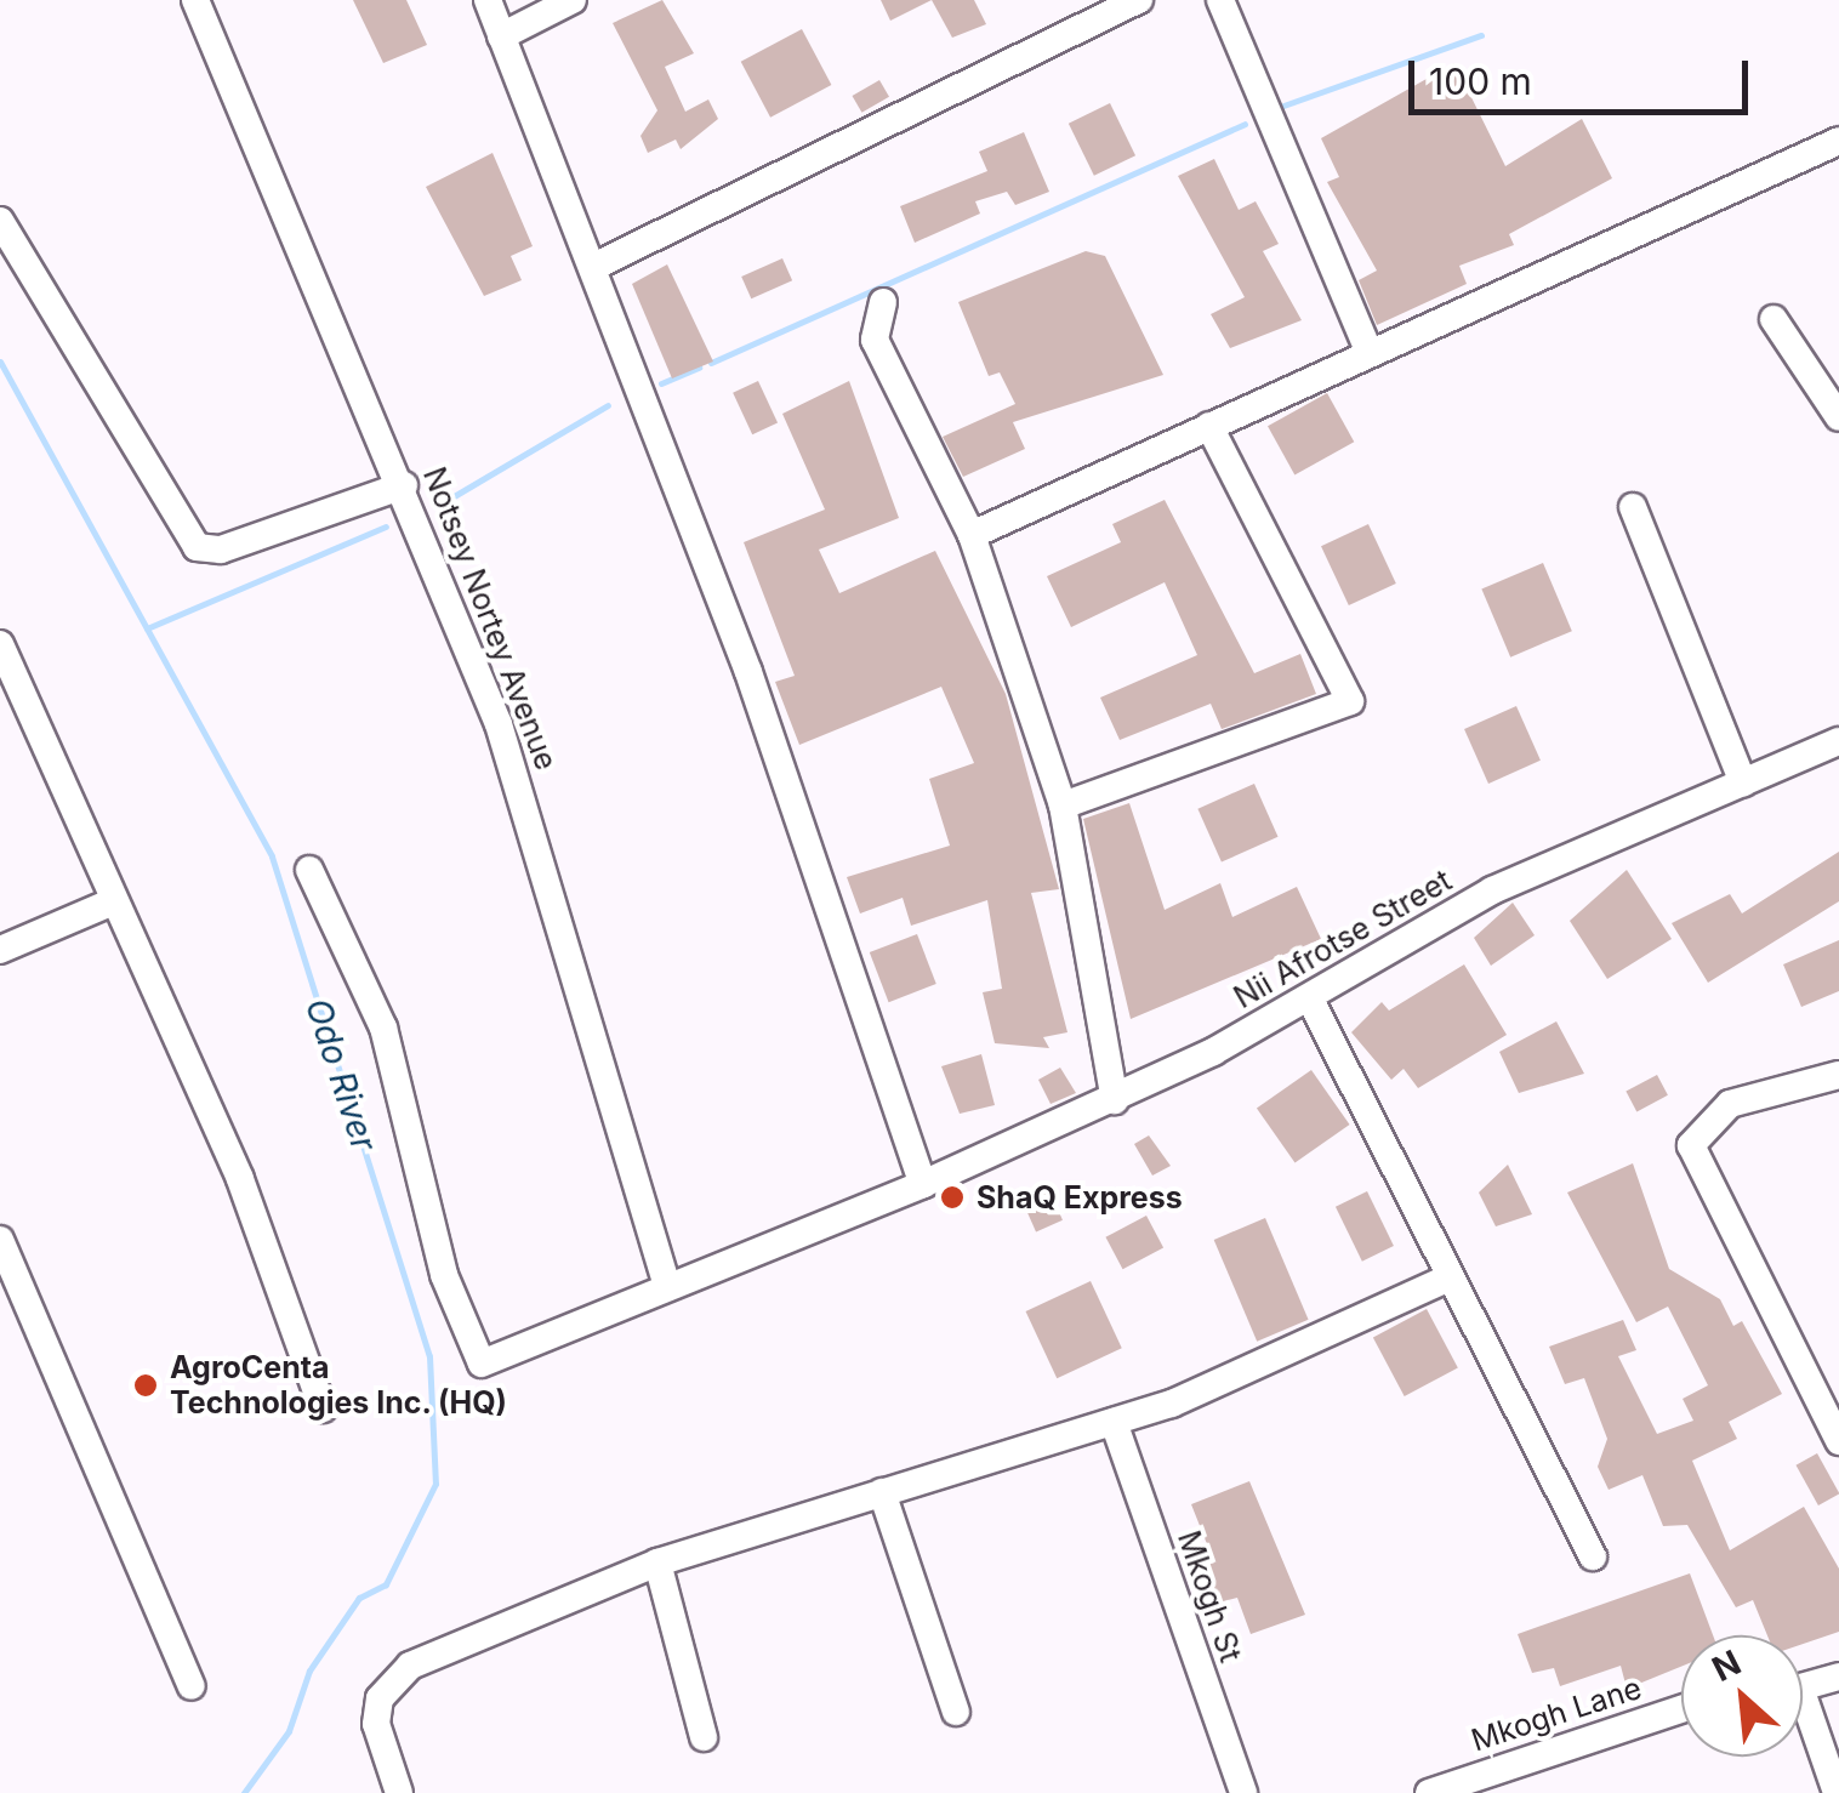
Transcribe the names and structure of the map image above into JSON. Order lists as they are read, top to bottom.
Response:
{
  "streets": {
    "street": [
      "Notsey Nortey Avenue",
      "Nii Afrotse Street",
      "Mkogh St",
      "Mkogh Lane"
    ]
  },
  "crossings": [
    ["Notsey Nortey Avenue", "Nii Afrotse Street"]
  ],
  "water": ["Odo River"],
  "places": ["ShaQ Express", "AgroCenta Technologies Inc. (HQ)"],
  "scale_bar": "100 m",
  "north": "top left"
}
